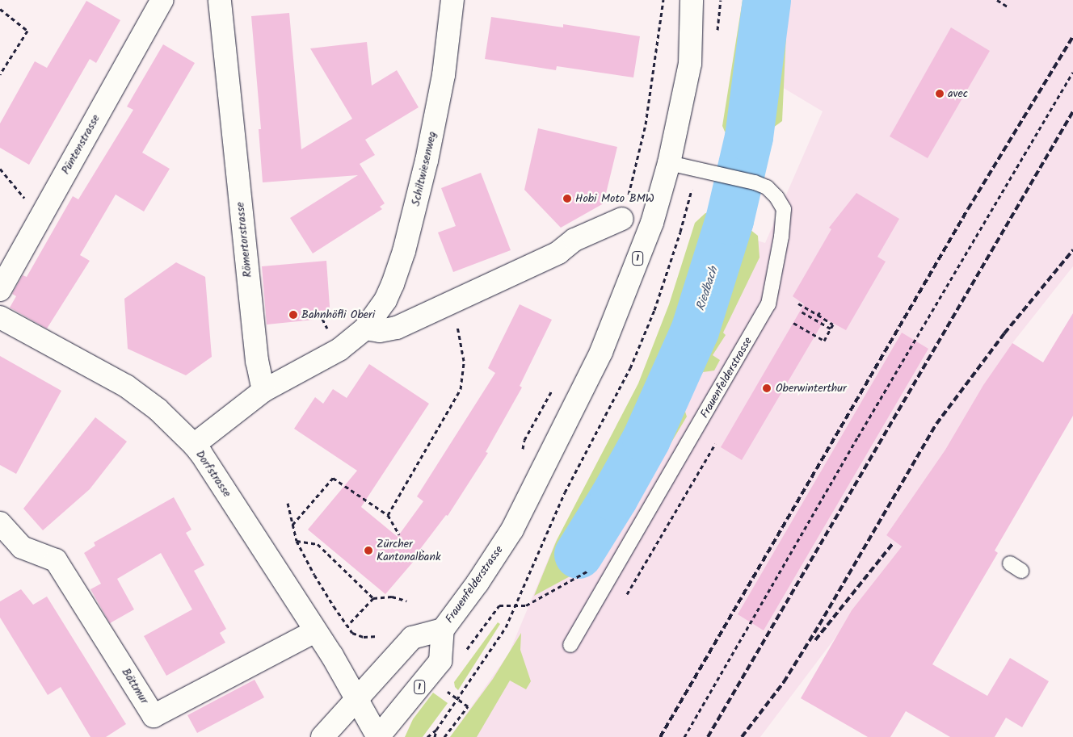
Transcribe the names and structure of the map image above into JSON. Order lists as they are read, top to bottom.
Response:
{
  "streets": {
    "street": [
      "Püntenstrasse",
      "Schiltwiesenweg",
      "Römertorstrasse",
      "1",
      "Frauenfelderstrasse",
      "Dorfstrasse",
      "Bättmur"
    ]
  },
  "crossings": [
    ["Schiltwiesenweg", "Römertorstrasse"],
    ["Frauenfelderstrasse", "Dorfstrasse"],
    ["Dorfstrasse", "Bättmur"]
  ],
  "water": ["Riedbach"],
  "places": [
    "avec",
    "Hobi Moto BMW",
    "Bahnhöfli Oberi",
    "Oberwinterthur",
    "Zürcher Kantonalbank"
  ]
}
